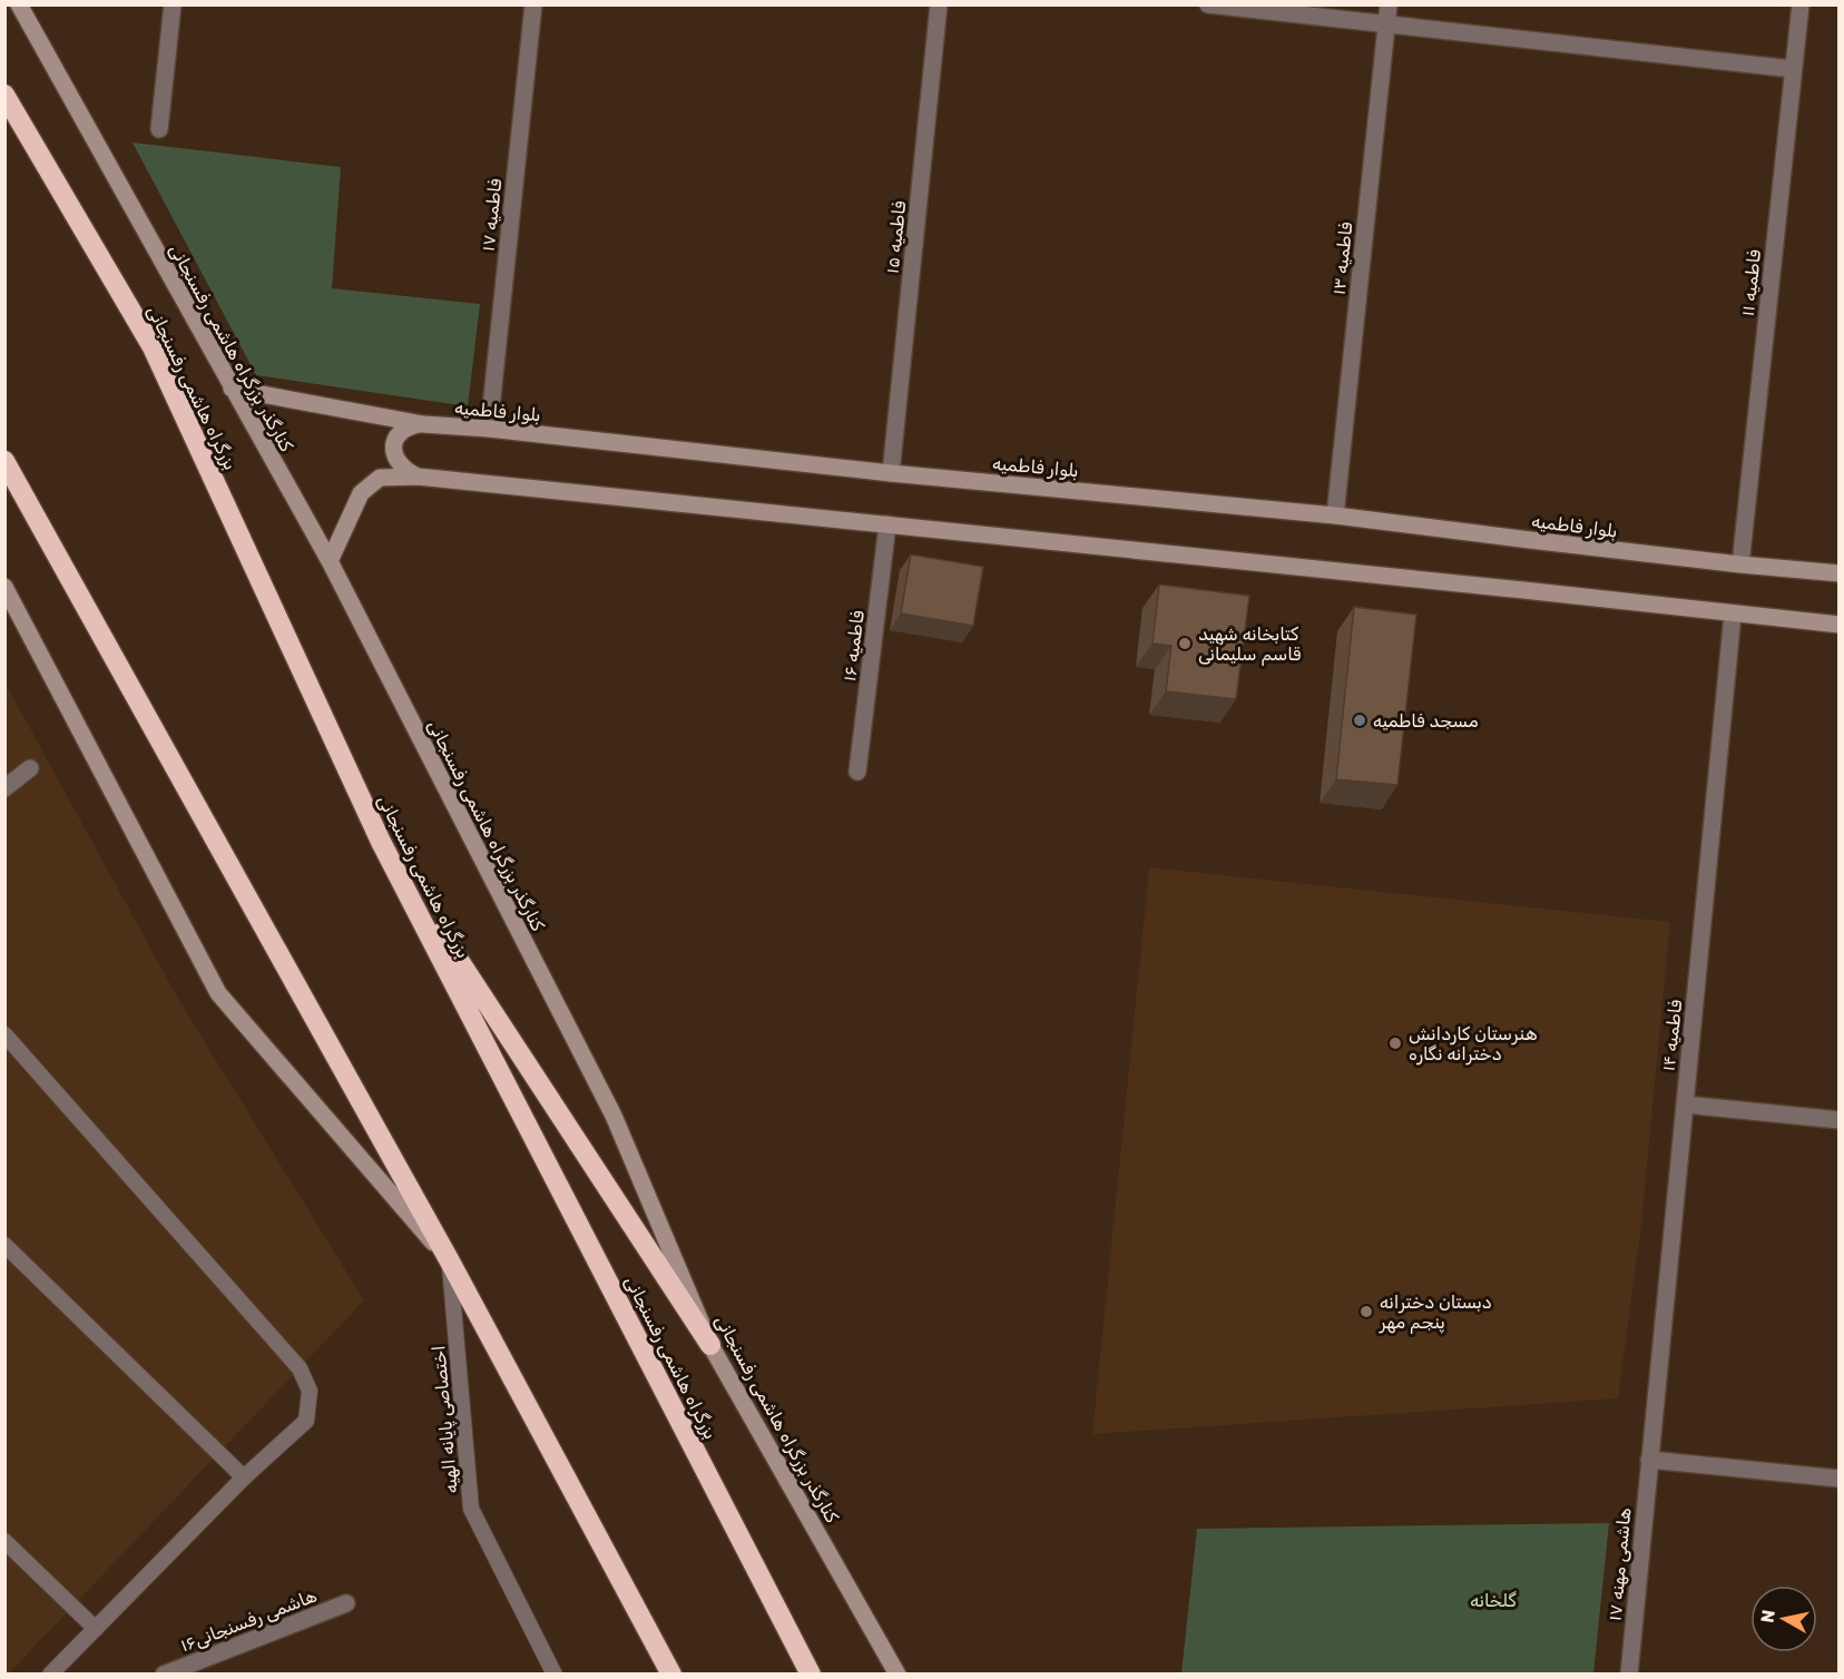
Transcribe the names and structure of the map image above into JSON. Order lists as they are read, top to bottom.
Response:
{
  "streets": {
    "highway": ["بزرگراه هاشمی رفسنجانی"],
    "street": [
      "فاطمیه ۱۷",
      "فاطمیه ۱۵",
      "فاطمیه ۱۳",
      "فاطمیه ۱۱",
      "کنارگذر بزرگراه هاشمی رفسنجانی",
      "بلوار فاطمیه",
      "فاطمیه ۱۶",
      "فاطمیه ۱۴",
      "هاشمی مهنه ۱۷",
      "هاشمی رفسنجانی۱۶"
    ],
    "lane": ["اختصاصی پایانه الهیه"]
  },
  "crossings": [
    ["فاطمیه ۱۷", "بلوار فاطمیه"],
    ["فاطمیه ۱۵", "بلوار فاطمیه"],
    ["فاطمیه ۱۳", "بلوار فاطمیه"],
    ["فاطمیه ۱۱", "بلوار فاطمیه"],
    ["کنارگذر بزرگراه هاشمی رفسنجانی", "بلوار فاطمیه"],
    ["فاطمیه ۱۴", "هاشمی مهنه ۱۷"]
  ],
  "parks": ["گلخانه"],
  "places": [
    "کتابخانه شهید قاسم سلیمانی",
    "مسجد فاطمیه",
    "هنرستان کاردانش دخترانه نگاره",
    "دبستان دخترانه پنجم مهر"
  ],
  "north": "left"
}
